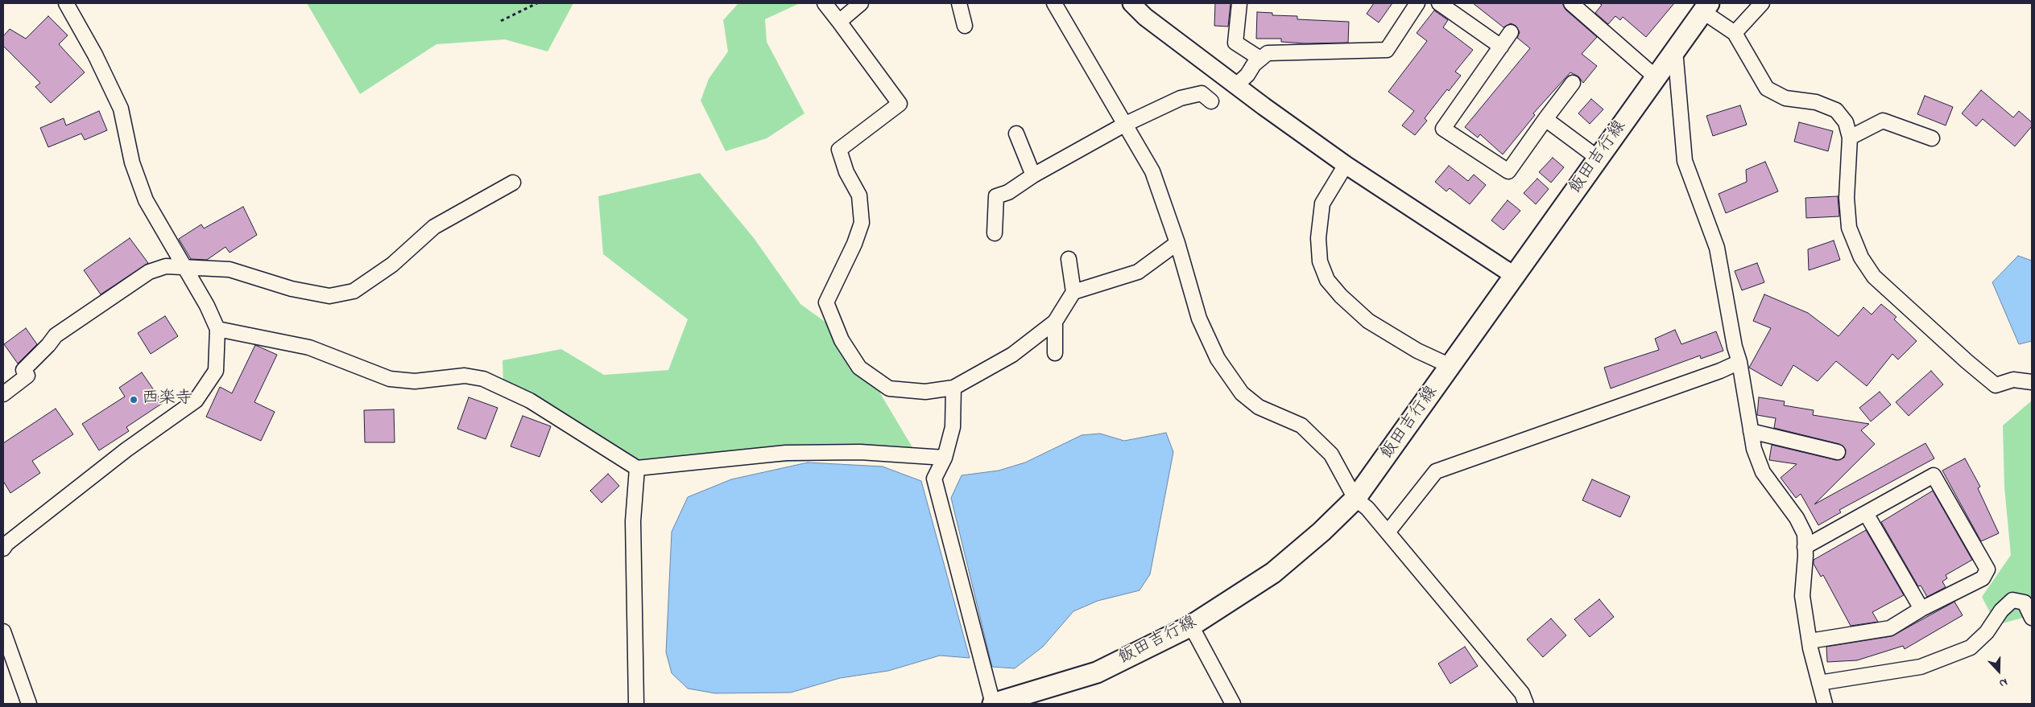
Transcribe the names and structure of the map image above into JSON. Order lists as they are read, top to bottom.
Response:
{
  "streets": {
    "main road": ["飯田吉行線"]
  },
  "places": ["西楽寺"],
  "north": "bottom"
}
